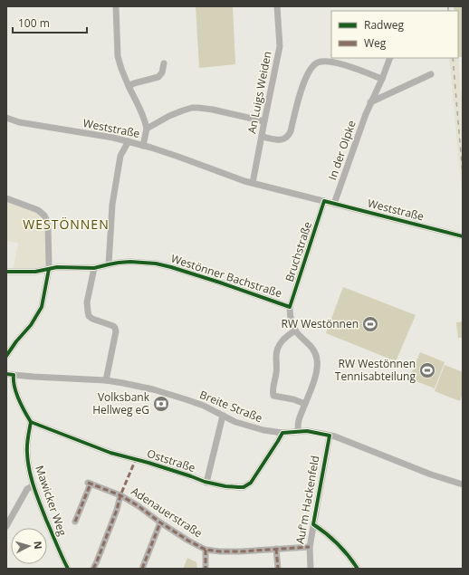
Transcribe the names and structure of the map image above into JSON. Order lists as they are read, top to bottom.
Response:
{
  "streets": {
    "street": [
      "An Luigs Weiden",
      "Weststraße",
      "In der Olpke",
      "Bruchstraße",
      "Westönner Bachstraße",
      "Breite Straße",
      "Oststraße",
      "Auf'm Hackenfeld",
      "Mawicker Weg",
      "Adenauerstraße"
    ]
  },
  "crossings": [
    ["An Luigs Weiden", "Weststraße"],
    ["Weststraße", "In der Olpke"],
    ["Weststraße", "Bruchstraße"],
    ["Bruchstraße", "Westönner Bachstraße"],
    ["Bruchstraße", "Breite Straße"],
    ["Breite Straße", "Oststraße"],
    ["Breite Straße", "Auf'm Hackenfeld"],
    ["Oststraße", "Mawicker Weg"],
    ["Auf'm Hackenfeld", "Adenauerstraße"]
  ],
  "districts": ["WESTÖNNEN"],
  "places": {
    "sports": ["RW Westönnen", "RW Westönnen Tennisabteilung"],
    "bank": ["Volksbank Hellweg eG"]
  },
  "legend": ["Radweg", "Weg"],
  "scale_bar": "100 m",
  "north": "right"
}
